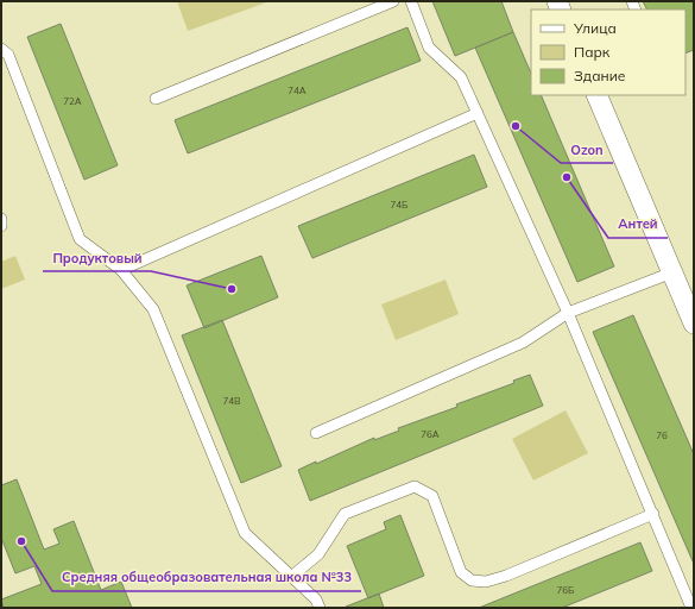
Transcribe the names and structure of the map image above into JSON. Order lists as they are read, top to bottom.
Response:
{
  "places": [
    "Ozon",
    "Антей",
    "Продуктовый",
    "Средняя общеобразовательная школа №33"
  ],
  "house_numbers": [
    "74А",
    "72А",
    "74Б",
    "74В",
    "76А",
    "76",
    "76Б"
  ],
  "legend": ["Улица", "Парк", "Здание"]
}
